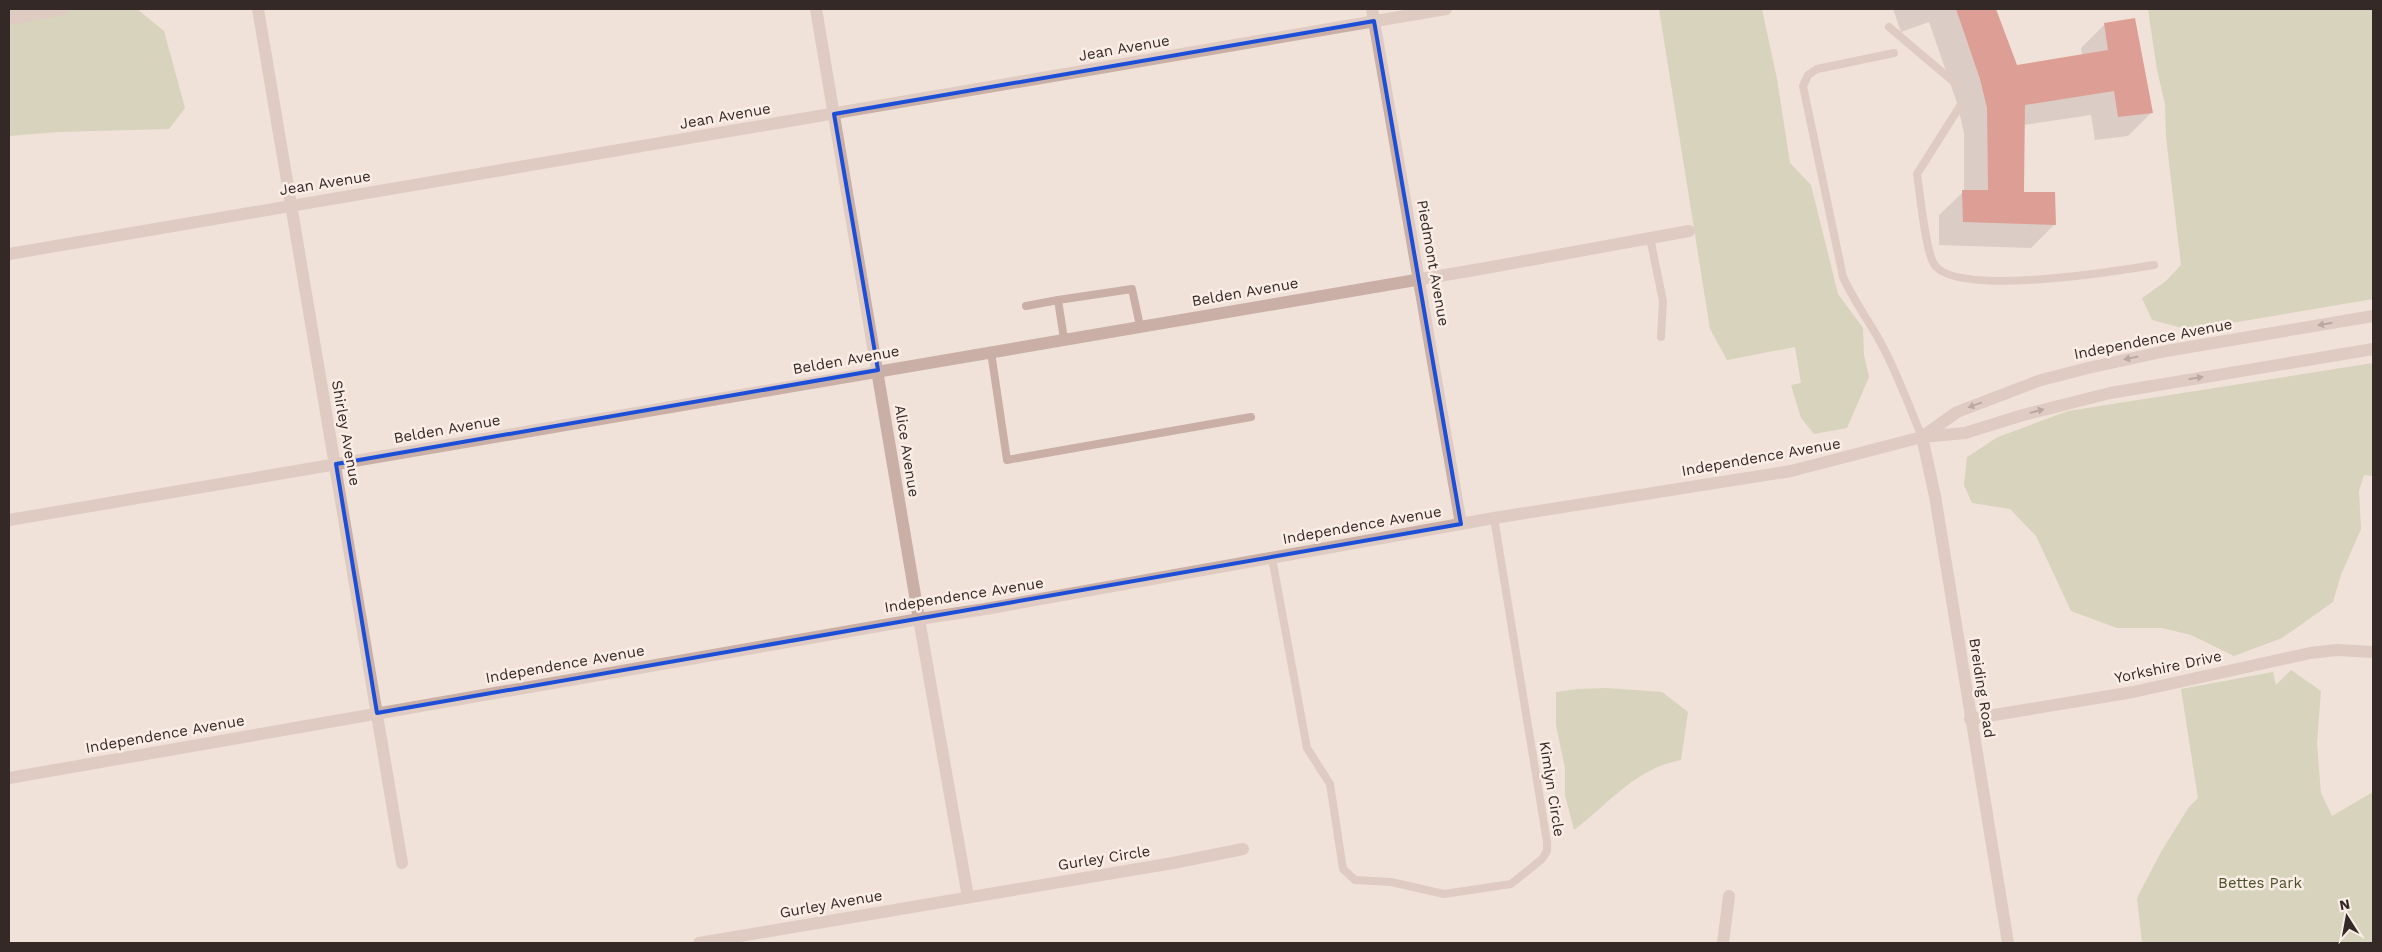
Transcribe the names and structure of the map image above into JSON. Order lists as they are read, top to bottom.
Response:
{
  "streets": {
    "street": [
      "Jean Avenue",
      "Piedmont Avenue",
      "Belden Avenue",
      "Independence Avenue",
      "Shirley Avenue",
      "Alice Avenue",
      "Yorkshire Drive",
      "Breiding Road",
      "Gurley Circle",
      "Gurley Avenue"
    ],
    "lane": ["Kimlyn Circle"]
  },
  "crossings": [
    ["Jean Avenue", "Piedmont Avenue"],
    ["Jean Avenue", "Shirley Avenue"],
    ["Jean Avenue", "Alice Avenue"],
    ["Piedmont Avenue", "Belden Avenue"],
    ["Piedmont Avenue", "Independence Avenue"],
    ["Belden Avenue", "Shirley Avenue"],
    ["Belden Avenue", "Alice Avenue"],
    ["Independence Avenue", "Shirley Avenue"],
    ["Independence Avenue", "Alice Avenue"],
    ["Independence Avenue", "Breiding Road"],
    ["Independence Avenue", "Kimlyn Circle"],
    ["Alice Avenue", "Gurley Circle"],
    ["Alice Avenue", "Gurley Avenue"],
    ["Yorkshire Drive", "Breiding Road"],
    ["Gurley Circle", "Gurley Avenue"]
  ],
  "parks": ["Bettes Park"],
  "north": "top"
}
